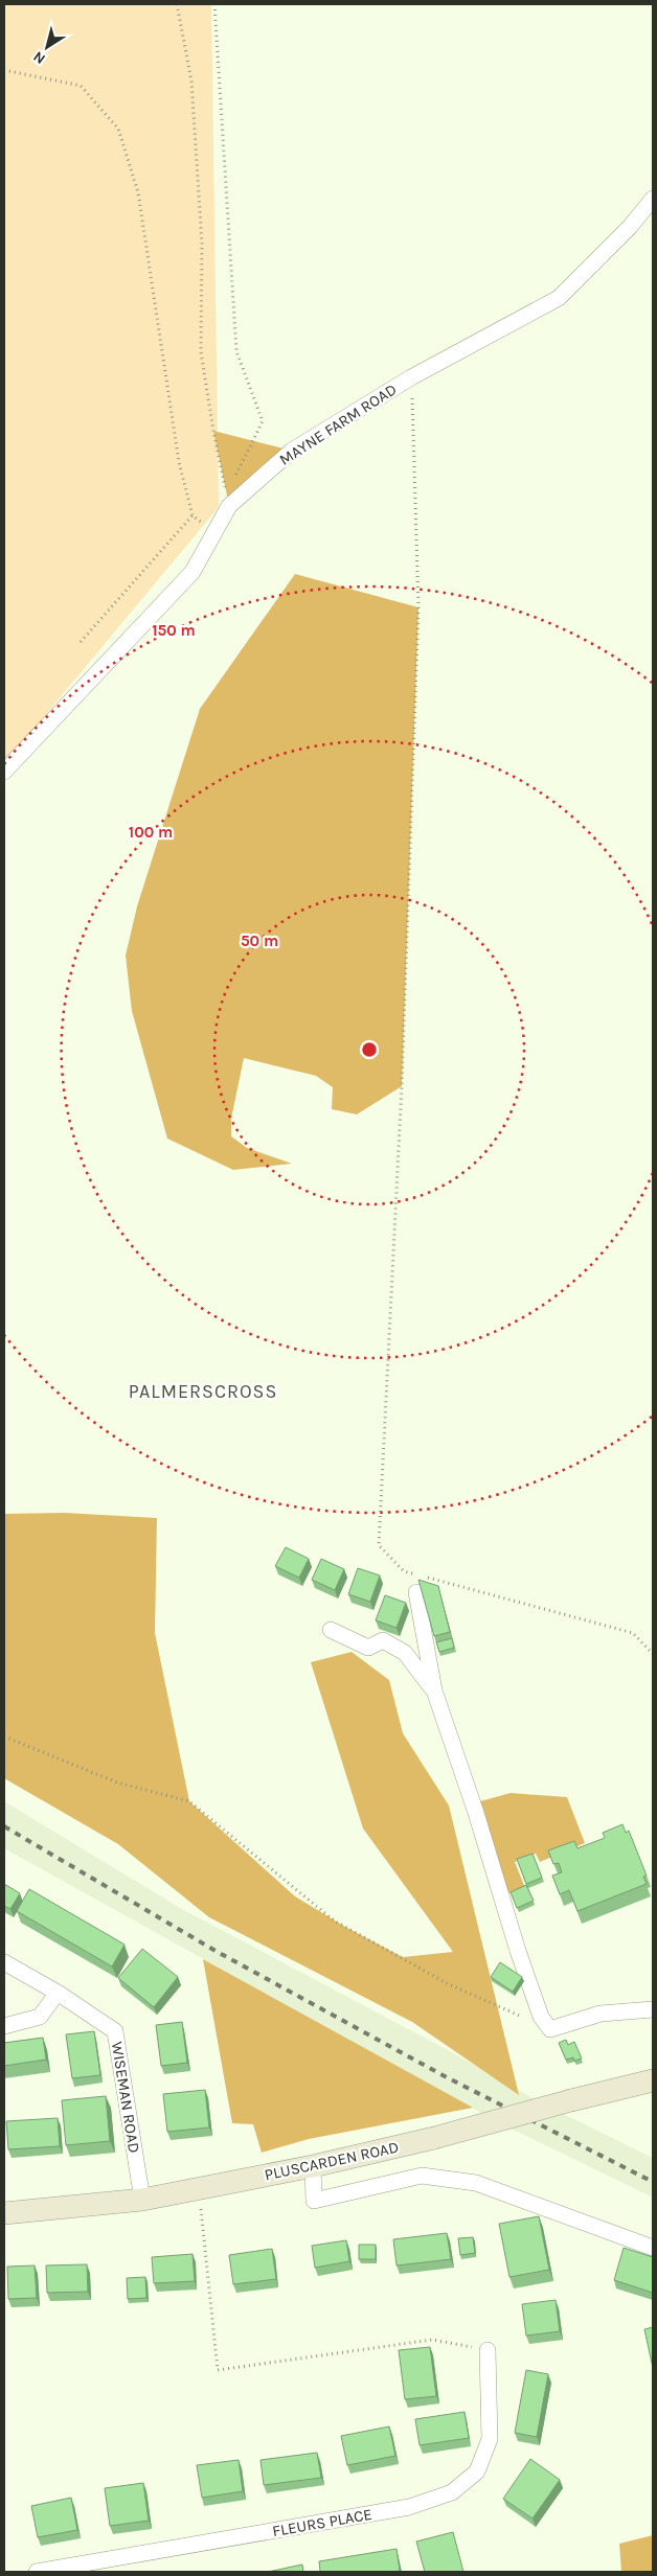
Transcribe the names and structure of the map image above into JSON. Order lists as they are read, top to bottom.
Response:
{
  "streets": {
    "main road": ["PLUSCARDEN ROAD"],
    "street": ["MAYNE FARM ROAD", "WISEMAN ROAD", "FLEURS PLACE"]
  },
  "crossings": [
    ["WISEMAN ROAD", "PLUSCARDEN ROAD"]
  ],
  "districts": ["PALMERSCROSS"],
  "north": "bottom left",
  "rings": ["150 m", "100 m", "50 m"]
}
